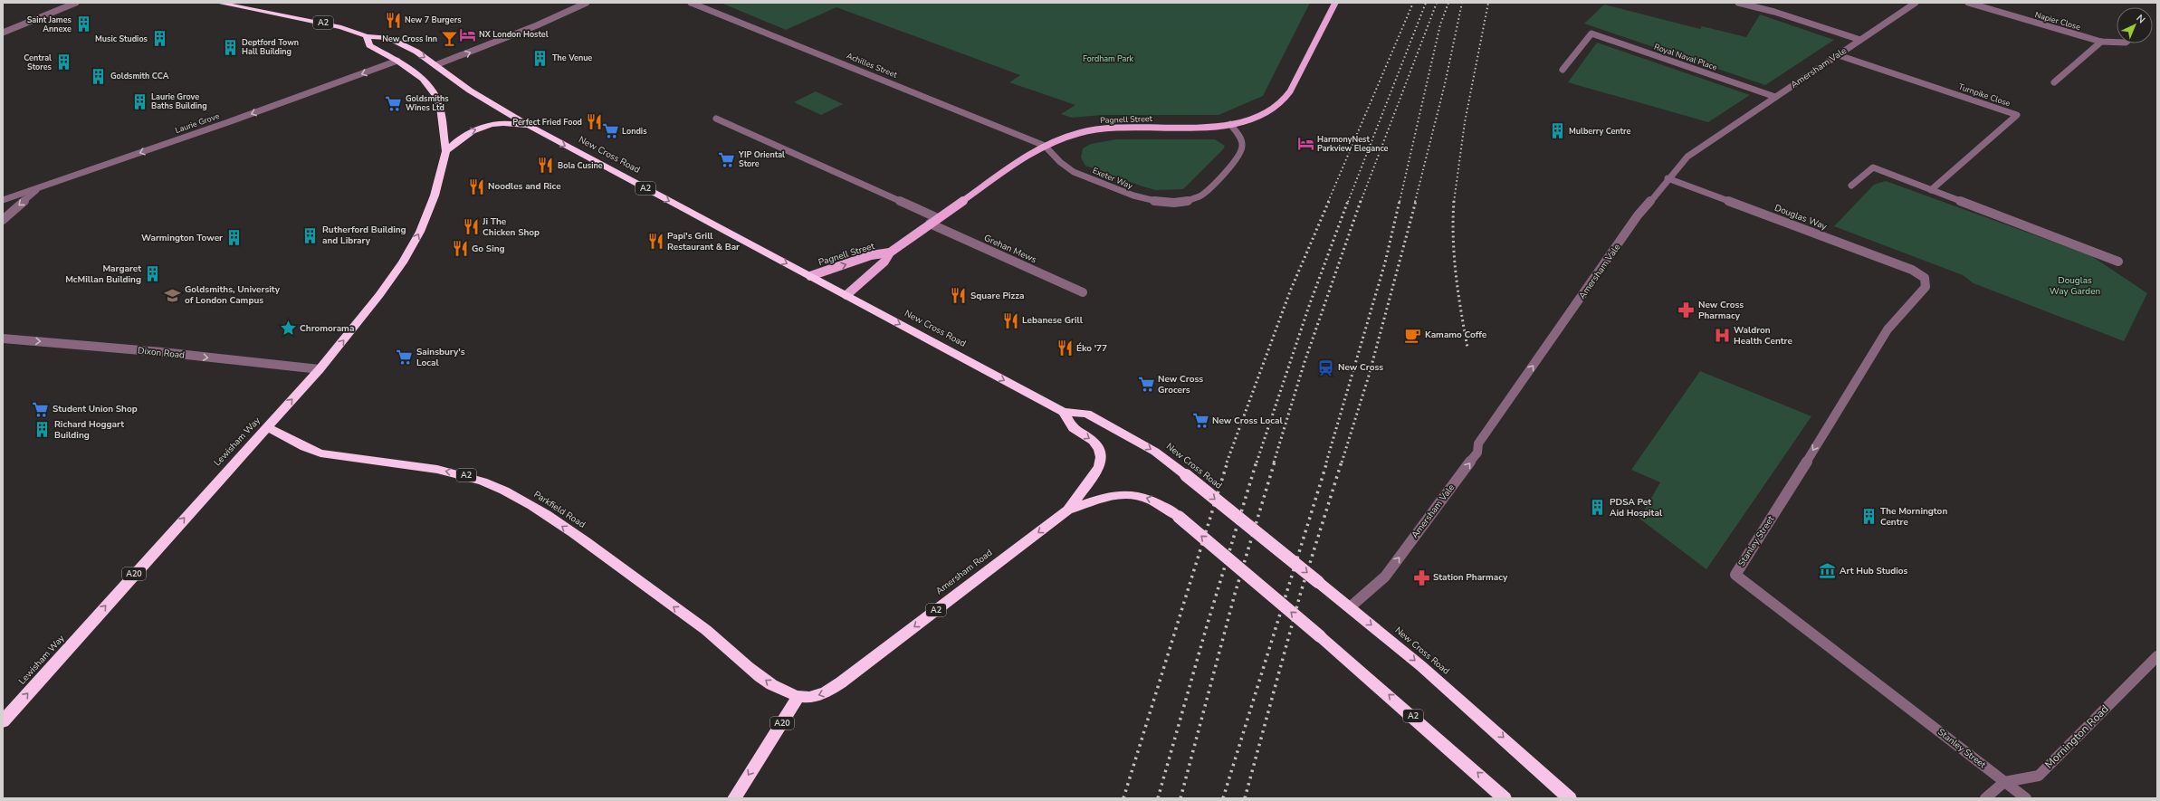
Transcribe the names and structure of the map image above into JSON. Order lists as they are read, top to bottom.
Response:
{
  "streets": {
    "highway": [
      "A2",
      "New Cross Road",
      "Lewisham Way",
      "Parkfield Road",
      "Amersham Road",
      "A20"
    ],
    "main road": ["Pagnell Street"],
    "street": [
      "Napier Close",
      "Royal Naval Place",
      "Achilles Street",
      "Amersham Vale",
      "Turnpike Close",
      "Laurie Grove",
      "Exeter Way",
      "Douglas Way",
      "Grehan Mews",
      "Dixon Road",
      "Stanley Street",
      "Mornington Road"
    ]
  },
  "crossings": [
    ["A2", "New Cross Road"],
    ["A2", "Lewisham Way"],
    ["A2", "Amersham Road"],
    ["Royal Naval Place", "Amersham Vale"],
    ["Achilles Street", "Pagnell Street"],
    ["Achilles Street", "Exeter Way"],
    ["Amersham Vale", "Turnpike Close"],
    ["Amersham Vale", "New Cross Road"],
    ["Amersham Vale", "Douglas Way"],
    ["Pagnell Street", "New Cross Road"],
    ["Pagnell Street", "Exeter Way"],
    ["Pagnell Street", "Grehan Mews"],
    ["Laurie Grove", "Lewisham Way"],
    ["New Cross Road", "Lewisham Way"],
    ["New Cross Road", "Amersham Road"],
    ["Douglas Way", "Stanley Street"],
    ["Dixon Road", "Lewisham Way"],
    ["Lewisham Way", "Parkfield Road"],
    ["Parkfield Road", "Amersham Road"],
    ["Parkfield Road", "A20"],
    ["Stanley Street", "Mornington Road"],
    ["Amersham Road", "A20"]
  ],
  "one_way": [
    "Amersham Vale",
    "Laurie Grove",
    "Dixon Road",
    "Lewisham Way",
    "Parkfield Road",
    "Amersham Road"
  ],
  "parks": ["Fordham Park", "Douglas Way Garden"],
  "places": {
    "restaurant": [
      "New 7 Burgers",
      "Perfect Fried Food",
      "Bola Cusine",
      "Noodles and Rice",
      "Ji The Chicken Shop",
      "Papi's Grill Restaurant & Bar",
      "Go Sing",
      "Square Pizza",
      "Lebanese Grill",
      "Éko '77"
    ],
    "building": [
      "Saint James Annexe",
      "Music Studios",
      "Deptford Town Hall Building",
      "The Venue",
      "Central Stores",
      "Goldsmith CCA",
      "Laurie Grove Baths Building",
      "Mulberry Centre",
      "Rutherford Building and Library",
      "Warmington Tower",
      "Margaret McMillan Building",
      "Richard Hoggart Building",
      "PDSA Pet Aid Hospital",
      "The Mornington Centre"
    ],
    "hotel": ["NX London Hostel", "HarmonyNest Parkview Elegance"],
    "bar": ["New Cross Inn"],
    "supermarket": [
      "Goldsmiths Wines Ltd",
      "Londis",
      "YIP Oriental Store",
      "Sainsbury's Local",
      "New Cross Grocers",
      "Student Union Shop",
      "New Cross Local"
    ],
    "school or university": ["Goldsmiths, University of London Campus"],
    "pharmacy": ["New Cross Pharmacy", "Station Pharmacy"],
    "place": ["Chromorama"],
    "cafe": ["Kamamo Coffe"],
    "hospital": ["Waldron Health Centre"],
    "station": ["New Cross"],
    "museum": ["Art Hub Studios"]
  },
  "north": "top right"
}
